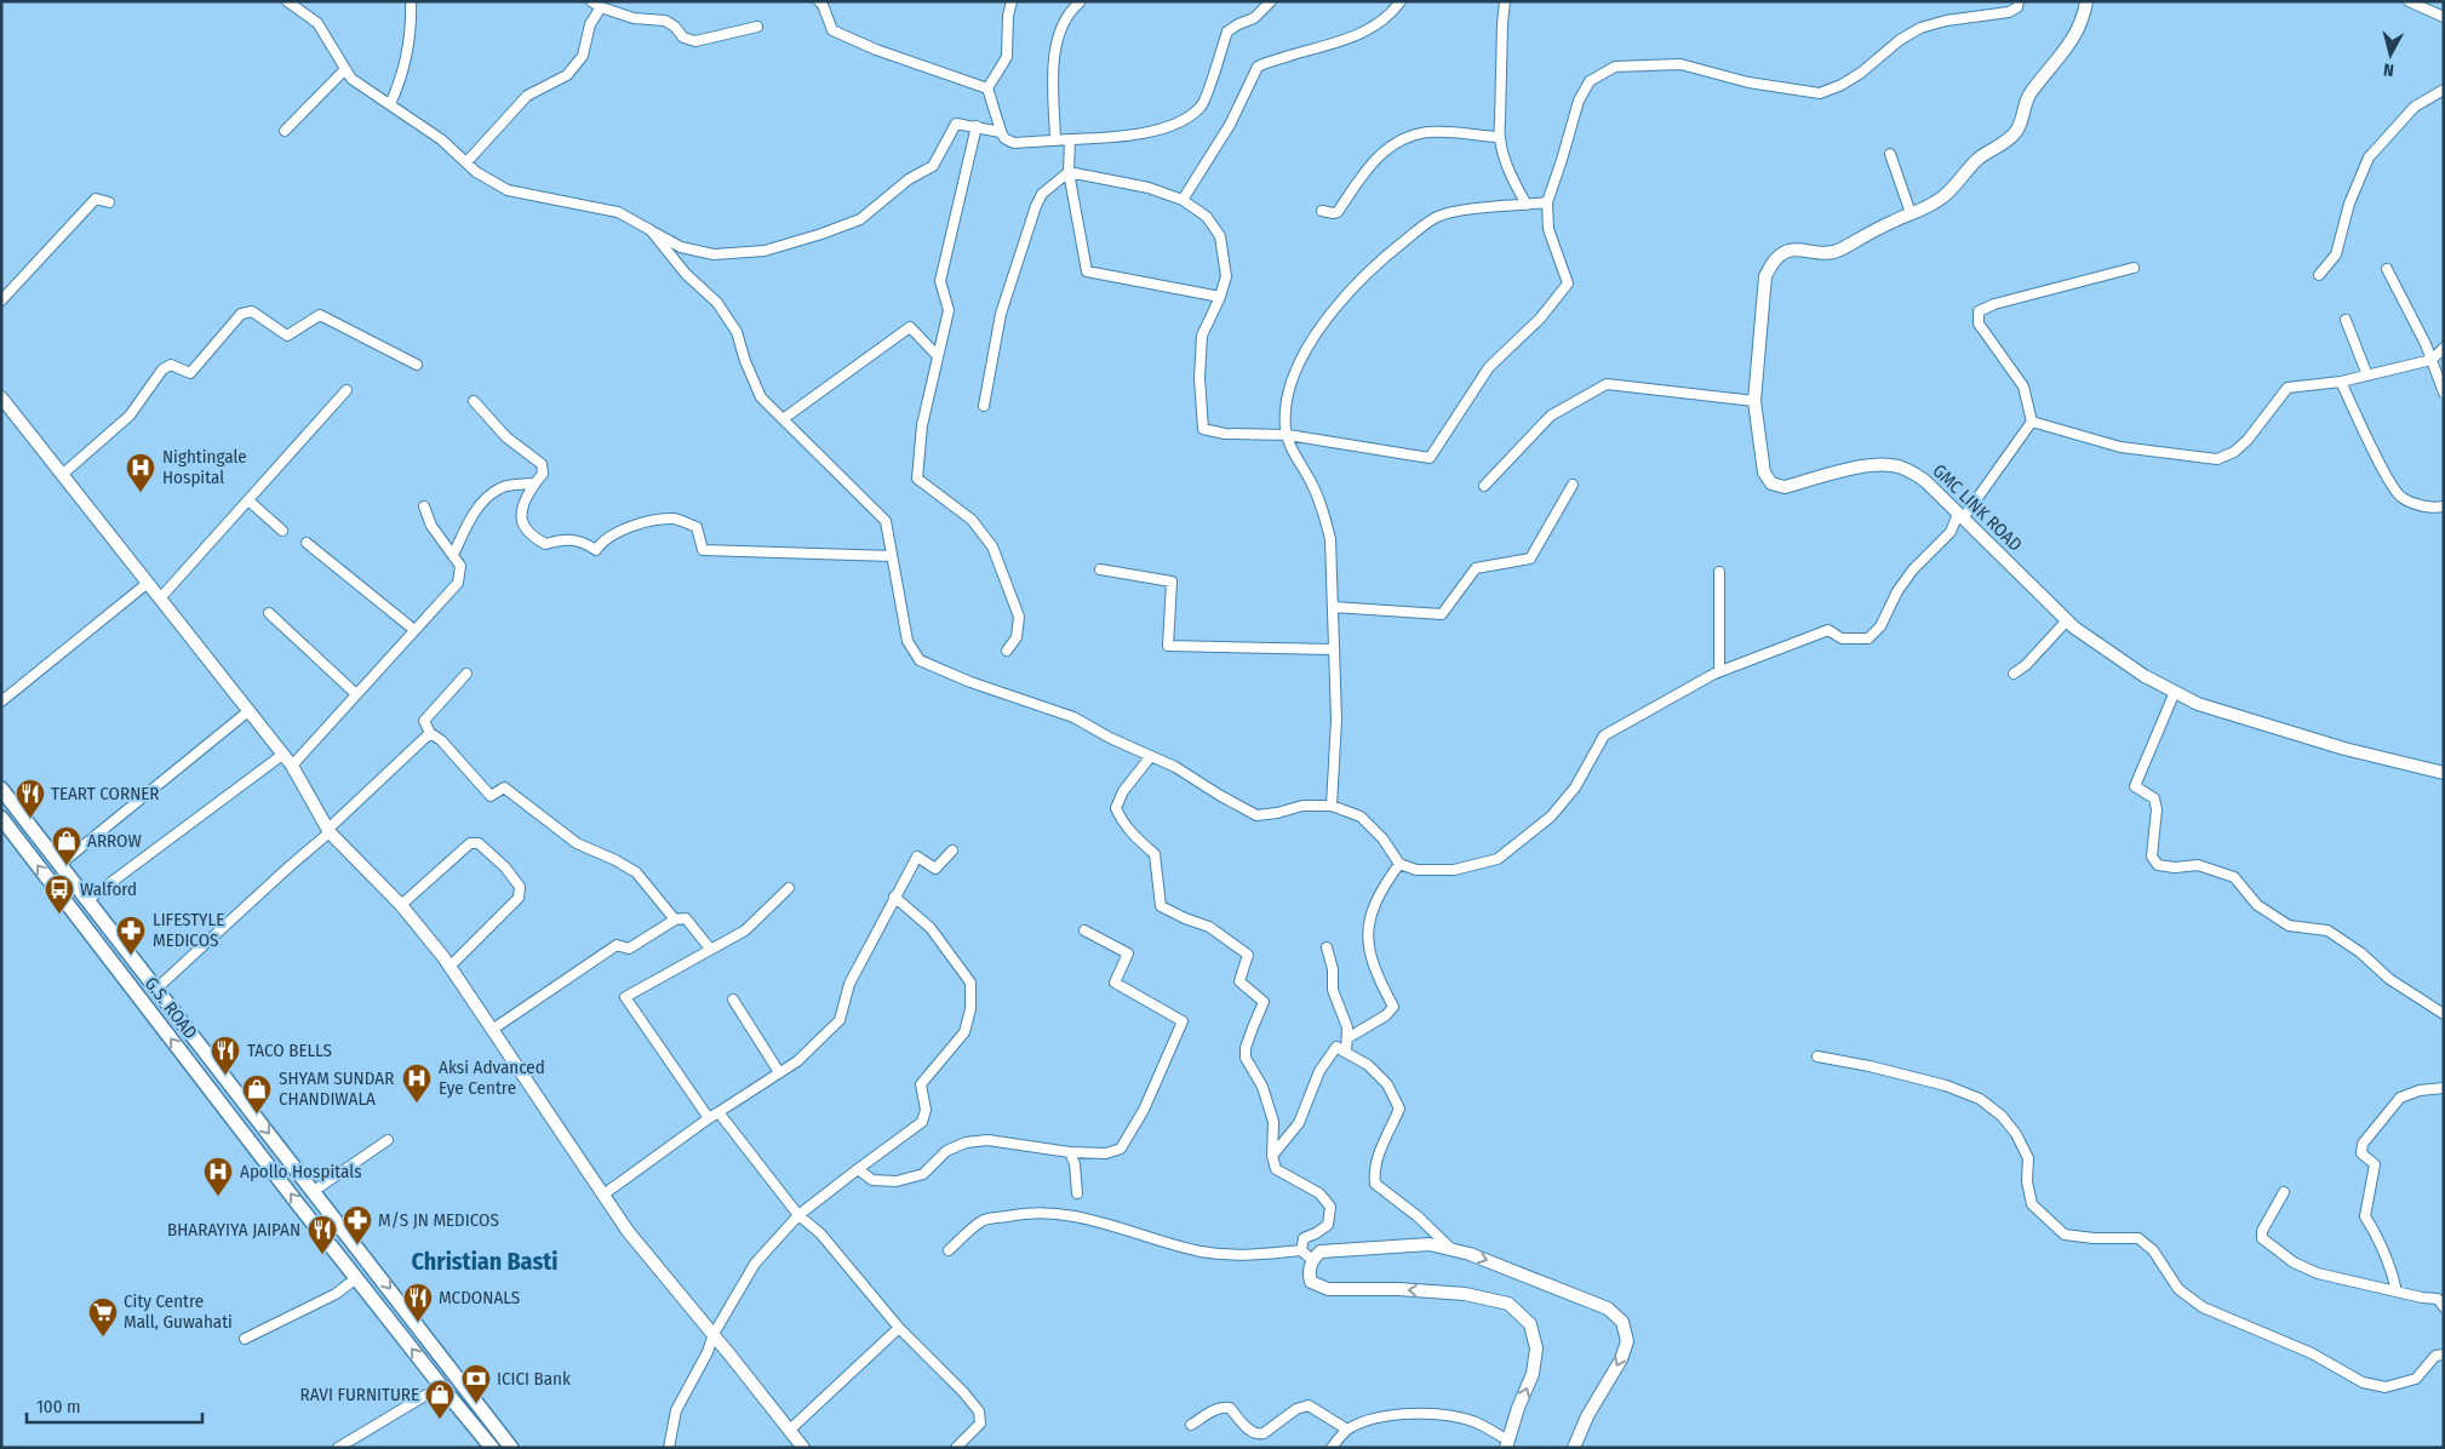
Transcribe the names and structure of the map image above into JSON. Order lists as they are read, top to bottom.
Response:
{
  "streets": {
    "main road": ["G.S. ROAD"],
    "street": ["GMC LINK ROAD"]
  },
  "districts": ["Christian Basti"],
  "places": {
    "hospital": ["Nightingale Hospital", "Aksi Advanced Eye Centre", "Apollo Hospitals"],
    "restaurant": [
      "TEART CORNER",
      "TACO BELLS",
      "BHARAYIYA JAIPAN",
      "MCDONALS"
    ],
    "shop": ["ARROW", "SHYAM SUNDAR CHANDIWALA", "RAVI FURNITURE"],
    "bus stop": ["Walford"],
    "pharmacy": ["LIFESTYLE MEDICOS", "M/S JN MEDICOS"],
    "supermarket": ["City Centre Mall, Guwahati"],
    "bank": ["ICICI Bank"]
  },
  "scale_bar": "100 m",
  "north": "bottom"
}
